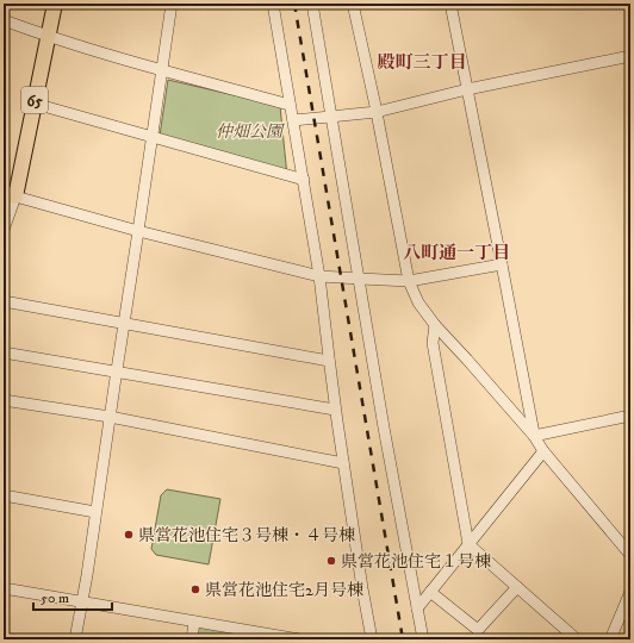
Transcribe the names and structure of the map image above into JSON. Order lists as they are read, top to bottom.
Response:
{
  "streets": {
    "main road": ["65"]
  },
  "districts": ["殿町三丁目", "八町通一丁目"],
  "parks": ["仲畑公園"],
  "places": ["県営花池住宅３号棟・４号棟", "県営花池住宅１号棟", "県営花池住宅2月号棟"],
  "scale_bar": "50 m"
}
